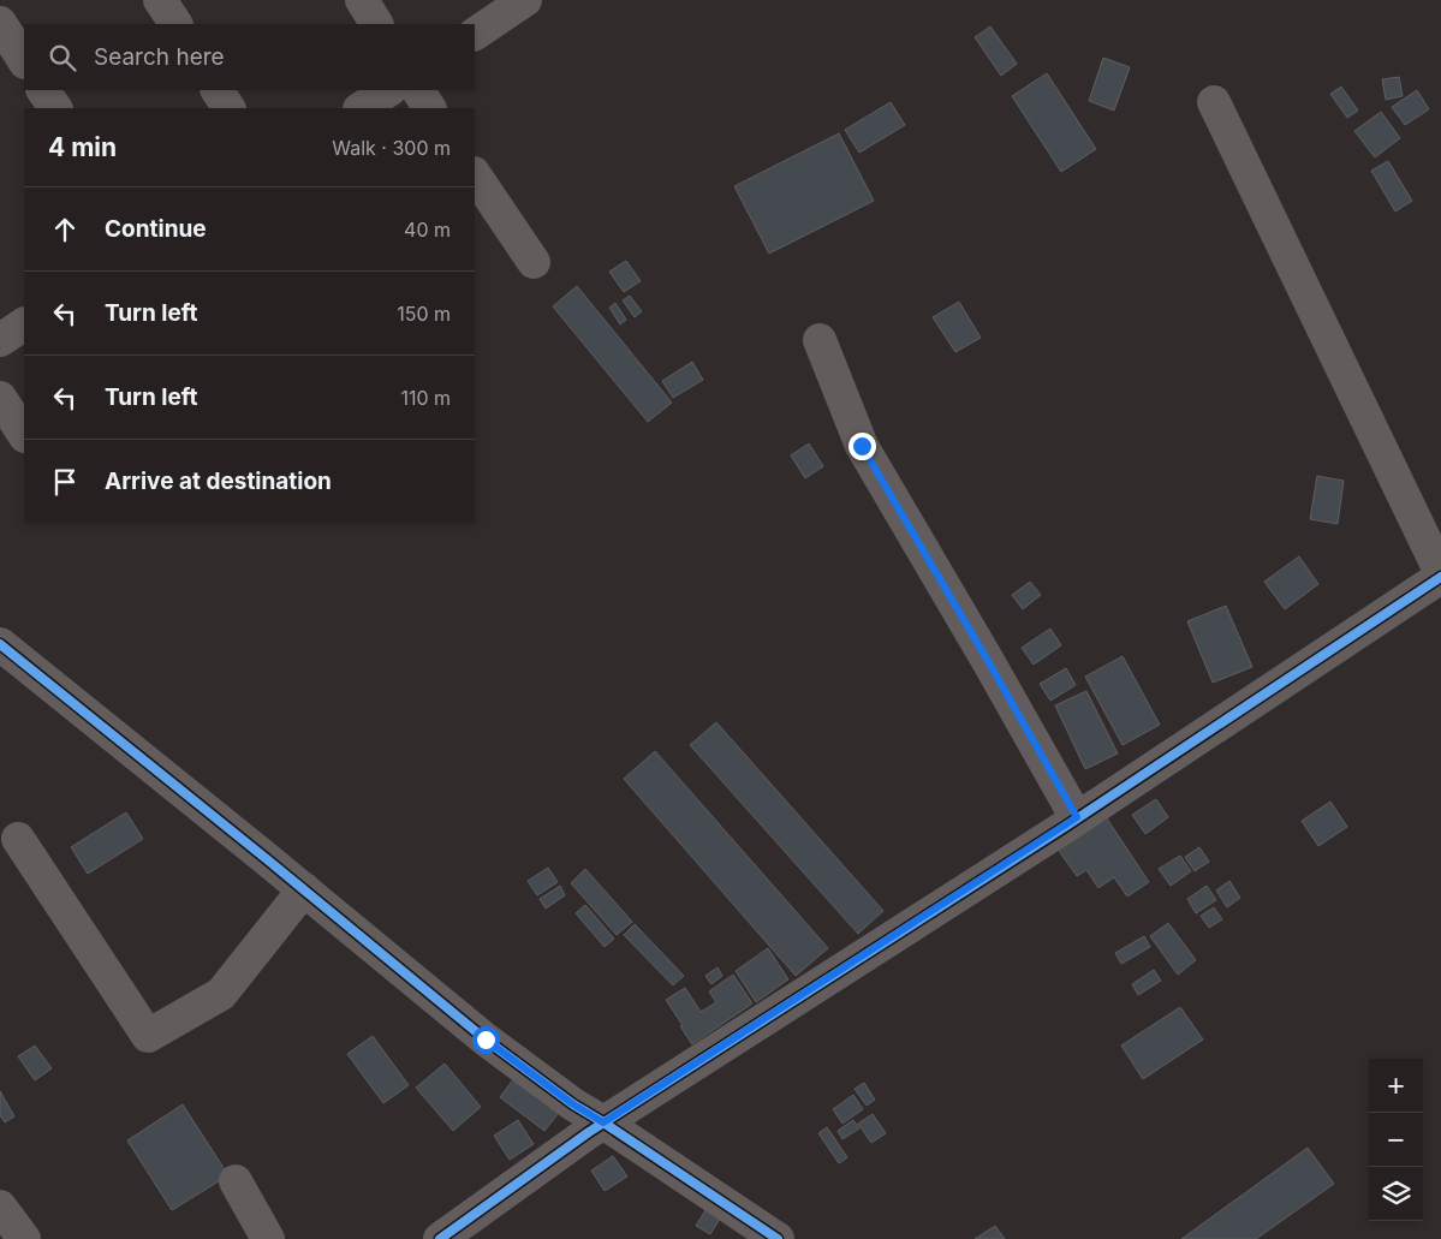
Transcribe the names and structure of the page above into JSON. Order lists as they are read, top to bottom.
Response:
{
  "page": {
    "search": "Search here",
    "heading": ["4 min", "Walk · 300 m"],
    "list": [
      ["Continue", "40 m"],
      ["Turn left", "150 m"],
      ["Turn left", "110 m"],
      "Arrive at destination"
    ],
    "map_buttons": ["+", "−"]
  }
}
